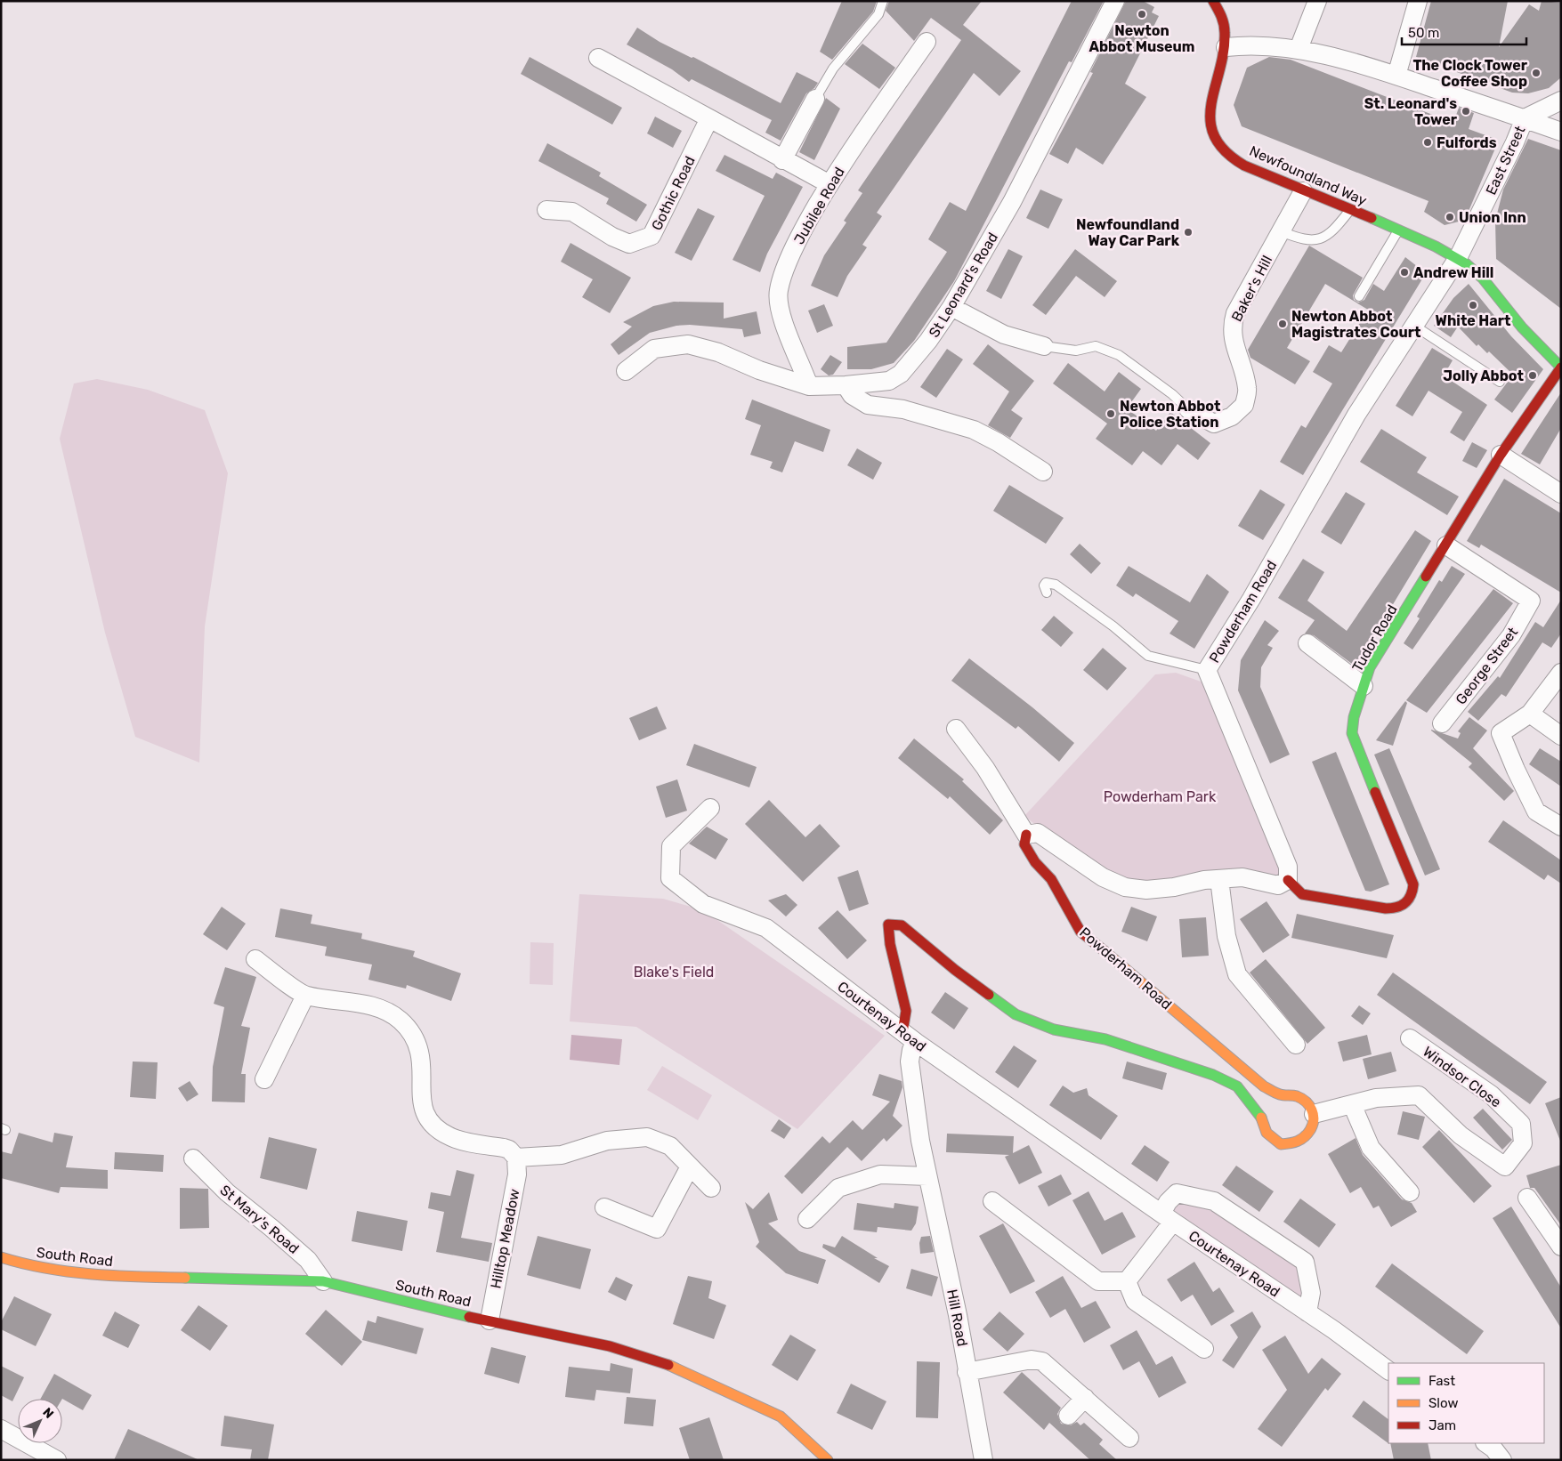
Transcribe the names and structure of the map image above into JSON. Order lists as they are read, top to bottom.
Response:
{
  "streets": {
    "street": [
      "East Street",
      "Newfoundland Way",
      "Gothic Road",
      "Jubilee Road",
      "St Leonard's Road",
      "Baker's Hill",
      "Powderham Road",
      "Tudor Road",
      "George Street",
      "Courtenay Road",
      "Windsor Close",
      "St Mary's Road",
      "Hilltop Meadow",
      "South Road",
      "Hill Road"
    ]
  },
  "crossings": [
    ["East Street", "Newfoundland Way"],
    ["East Street", "Powderham Road"],
    ["Newfoundland Way", "Baker's Hill"],
    ["Newfoundland Way", "Powderham Road"],
    ["Jubilee Road", "St Leonard's Road"],
    ["Powderham Road", "Tudor Road"],
    ["Powderham Road", "Windsor Close"],
    ["Tudor Road", "George Street"],
    ["Courtenay Road", "Hill Road"],
    ["St Mary's Road", "South Road"],
    ["Hilltop Meadow", "South Road"]
  ],
  "parks": ["Powderham Park", "Blake's Field"],
  "places": [
    "Newton Abbot Museum",
    "The Clock Tower Coffee Shop",
    "St. Leonard's Tower",
    "Fulfords",
    "Union Inn",
    "Newfoundland Way Car Park",
    "Andrew Hill",
    "White Hart",
    "Newton Abbot Magistrates Court",
    "Jolly Abbot",
    "Newton Abbot Police Station"
  ],
  "legend": ["Fast", "Slow", "Jam"],
  "scale_bar": "50 m",
  "north": "top right"
}
